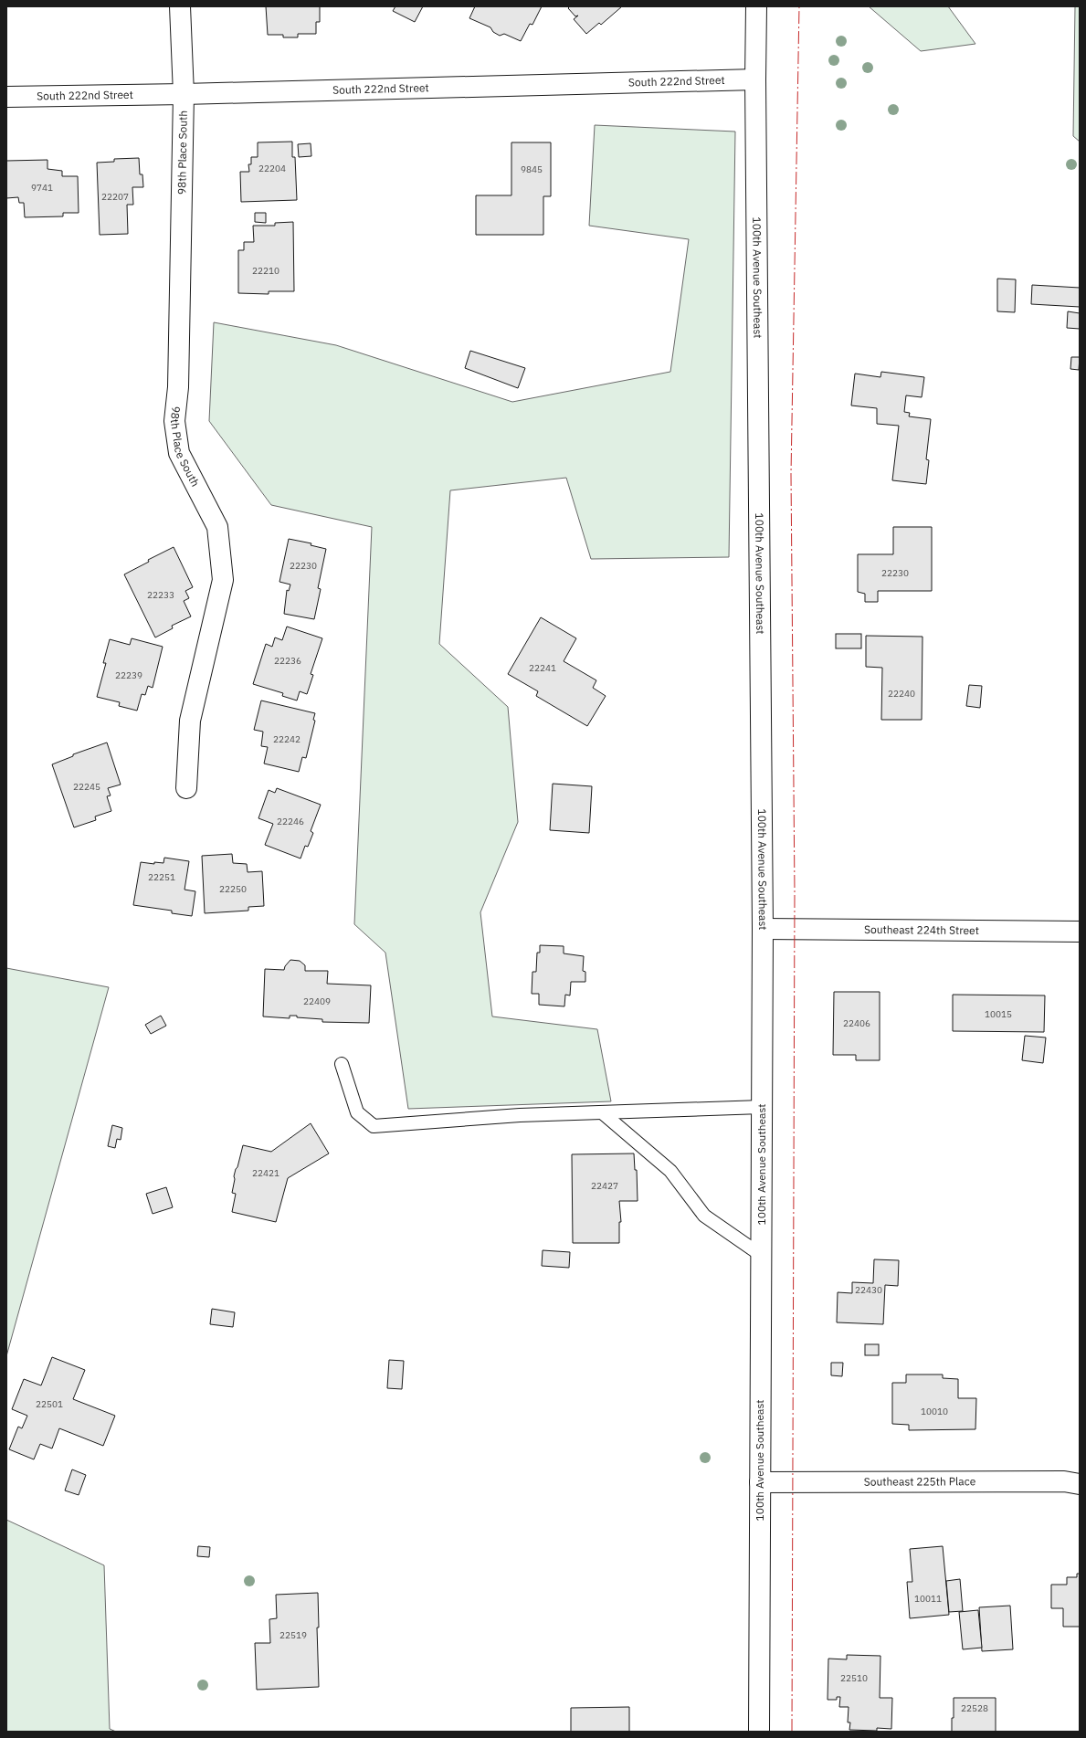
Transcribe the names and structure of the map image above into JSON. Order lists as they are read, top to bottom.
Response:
{
  "streets": {
    "street": [
      "South 222nd Street",
      "98th Place South",
      "100th Avenue Southeast",
      "Southeast 224th Street",
      "Southeast 225th Place"
    ]
  },
  "crossings": [
    ["South 222nd Street", "98th Place South"],
    ["South 222nd Street", "100th Avenue Southeast"],
    ["100th Avenue Southeast", "Southeast 224th Street"],
    ["100th Avenue Southeast", "Southeast 225th Place"]
  ],
  "house_numbers": [
    "22204",
    "9845",
    "9741",
    "22207",
    "22210",
    "22230",
    "22230",
    "22233",
    "22236",
    "22241",
    "22239",
    "22240",
    "22242",
    "22245",
    "22246",
    "22251",
    "22250",
    "22409",
    "10015",
    "22406",
    "22421",
    "22427",
    "22430",
    "22501",
    "10010",
    "10011",
    "22519",
    "22510",
    "22528"
  ]
}
